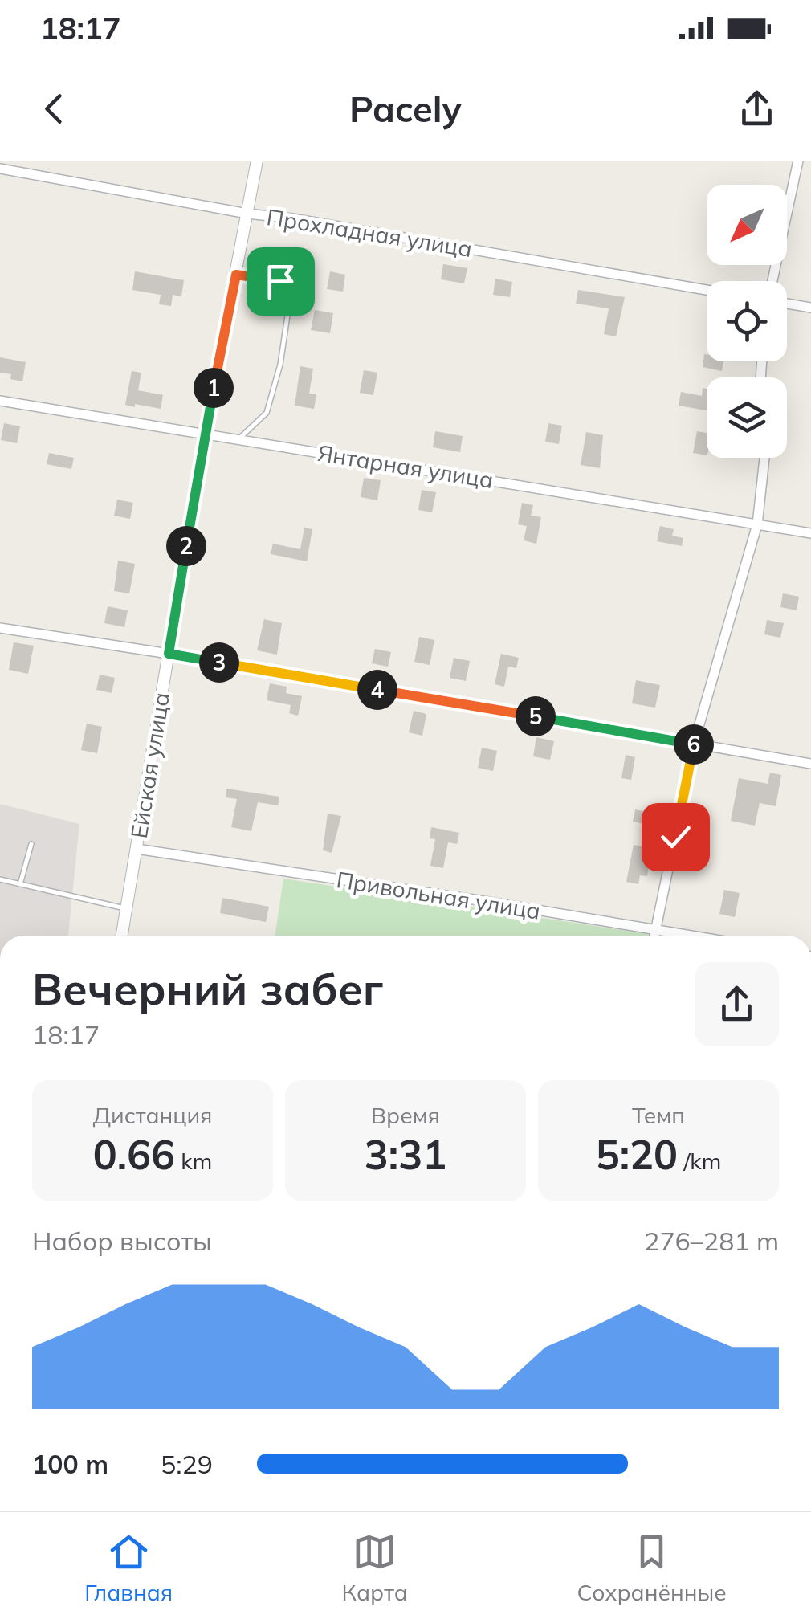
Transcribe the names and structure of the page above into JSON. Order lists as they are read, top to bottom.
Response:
{
  "streets": {
    "street": [
      "Прохладная улица",
      "Янтарная улица",
      "Ейская улица",
      "Привольная улица"
    ]
  },
  "crossings": [
    ["Прохладная улица", "Ейская улица"],
    ["Янтарная улица", "Ейская улица"],
    ["Ейская улица", "Привольная улица"]
  ],
  "north": "bottom left",
  "page": {
    "status": "18:17",
    "header": "Pacely",
    "pins": [
      "1",
      "2",
      "3",
      "4",
      "5",
      "6"
    ],
    "heading": ["Вечерний забег", "18:17"],
    "stats": [
      ["Дистанция", "0.66 km"],
      ["Время", "3:31"],
      ["Темп", "5:20 /km"]
    ],
    "chart": ["Набор высоты", "276–281 m"],
    "list": [
      {
        "name": "100 m",
        "note": "5:29"
      }
    ],
    "tabs": ["Главная", "Карта", "Сохранённые"]
  }
}
